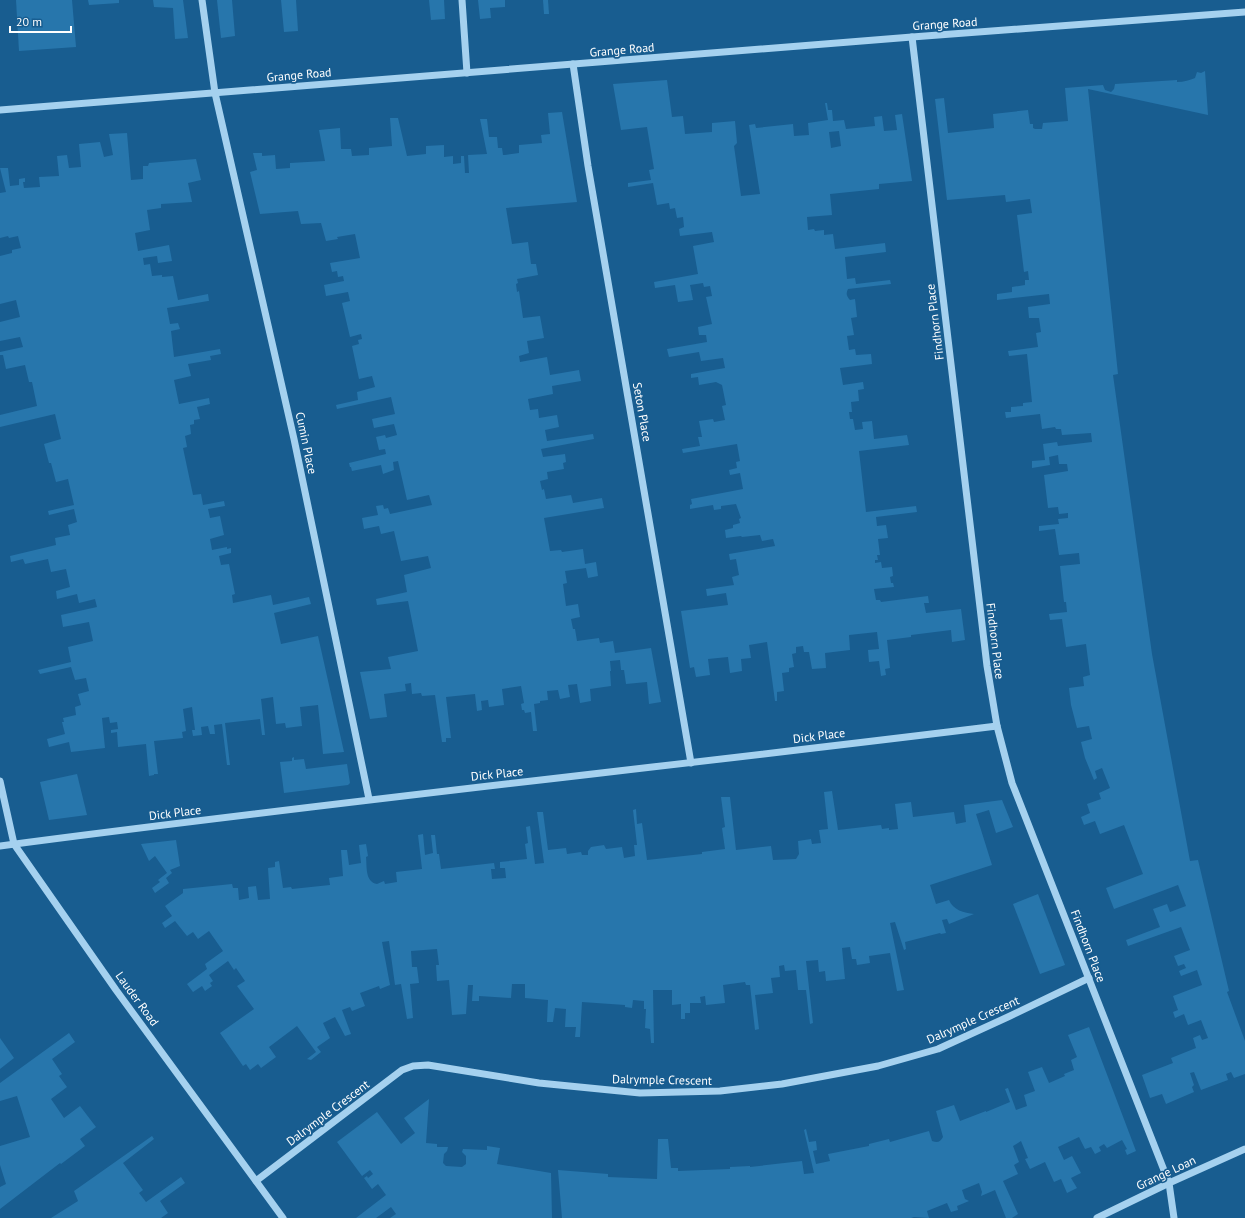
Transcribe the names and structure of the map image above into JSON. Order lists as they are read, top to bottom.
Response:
{
  "streets": {
    "street": [
      "Grange Road",
      "Findhorn Place",
      "Seton Place",
      "Cumin Place",
      "Dick Place",
      "Lauder Road",
      "Dalrymple Crescent",
      "Grange Loan"
    ]
  },
  "crossings": [
    ["Grange Road", "Findhorn Place"],
    ["Grange Road", "Seton Place"],
    ["Grange Road", "Cumin Place"],
    ["Findhorn Place", "Dick Place"],
    ["Findhorn Place", "Dalrymple Crescent"],
    ["Findhorn Place", "Grange Loan"],
    ["Seton Place", "Dick Place"],
    ["Cumin Place", "Dick Place"],
    ["Dick Place", "Lauder Road"],
    ["Lauder Road", "Dalrymple Crescent"]
  ],
  "scale_bar": "20 m"
}
